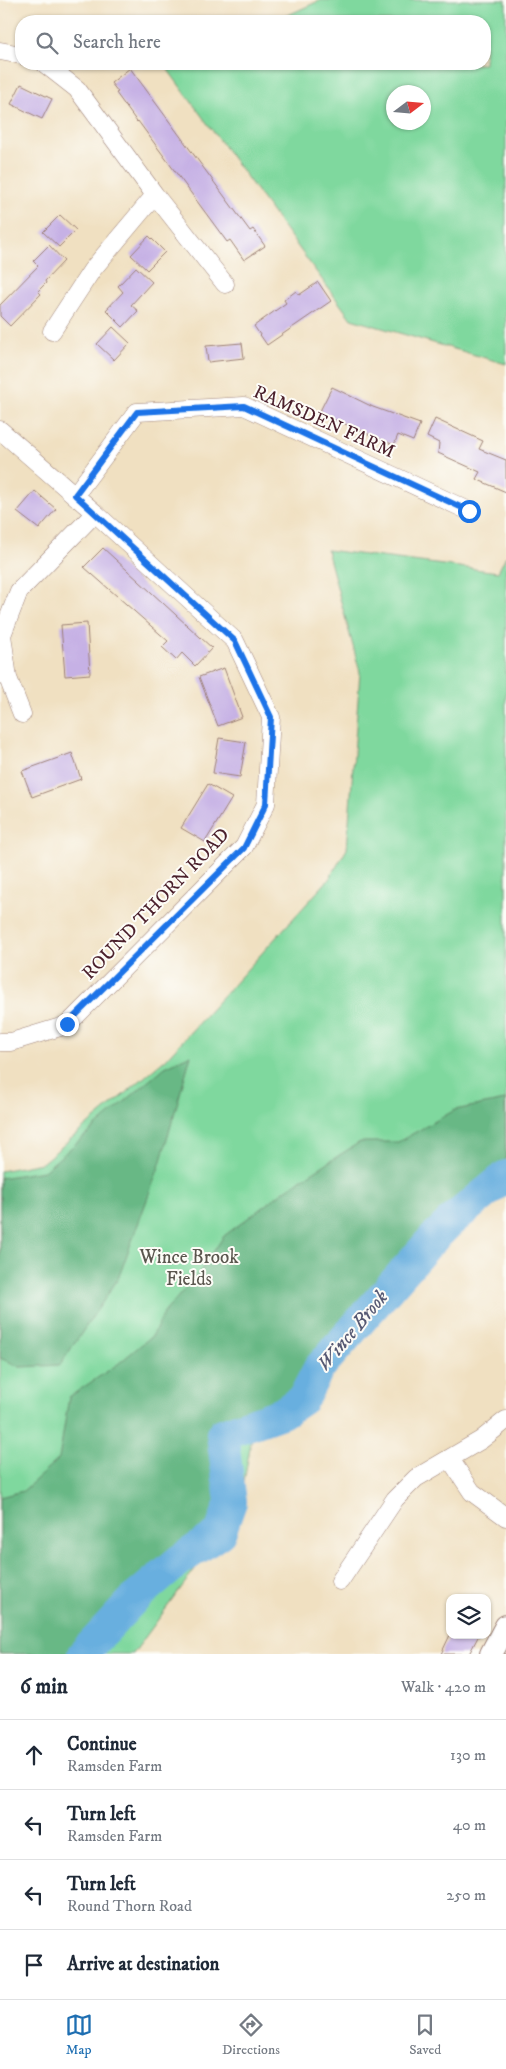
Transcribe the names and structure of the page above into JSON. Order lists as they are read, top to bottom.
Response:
{
  "streets": {
    "street": ["RAMSDEN FARM", "ROUND THORN ROAD"]
  },
  "crossings": [
    ["RAMSDEN FARM", "ROUND THORN ROAD"]
  ],
  "water": ["Wince Brook"],
  "parks": ["Wince Brook Fields"],
  "north": "right",
  "page": {
    "search": "Search here",
    "heading": ["6 min", "Walk · 420 m"],
    "list": [
      ["Continue", "Ramsden Farm", "130 m"],
      ["Turn left", "Ramsden Farm", "40 m"],
      ["Turn left", "Round Thorn Road", "250 m"],
      "Arrive at destination"
    ],
    "nav": ["Map", "Directions", "Saved"]
  }
}
